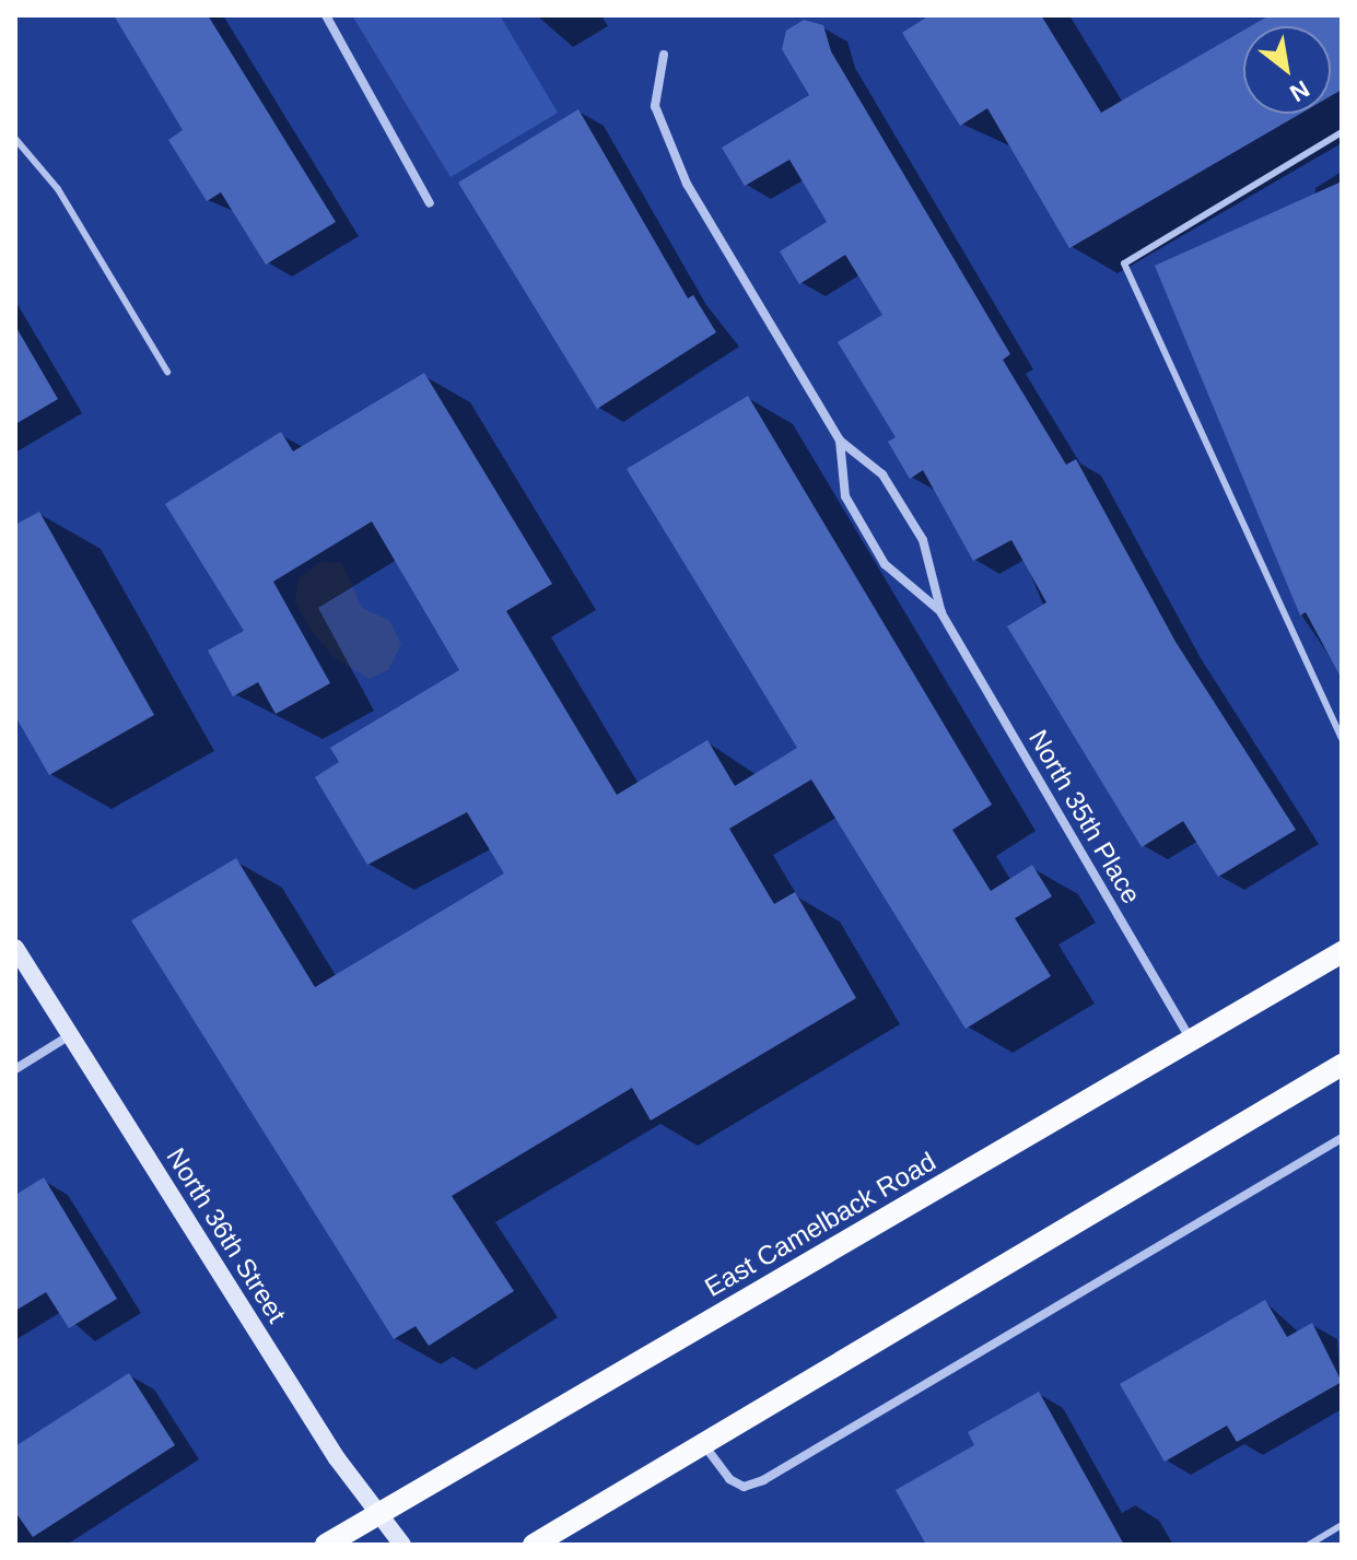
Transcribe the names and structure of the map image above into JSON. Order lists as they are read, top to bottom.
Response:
{
  "streets": {
    "main road": ["East Camelback Road", "North 36th Street"],
    "street": ["North 35th Place"]
  },
  "crossings": [
    ["North 35th Place", "East Camelback Road"],
    ["East Camelback Road", "North 36th Street"]
  ],
  "north": "bottom right"
}
